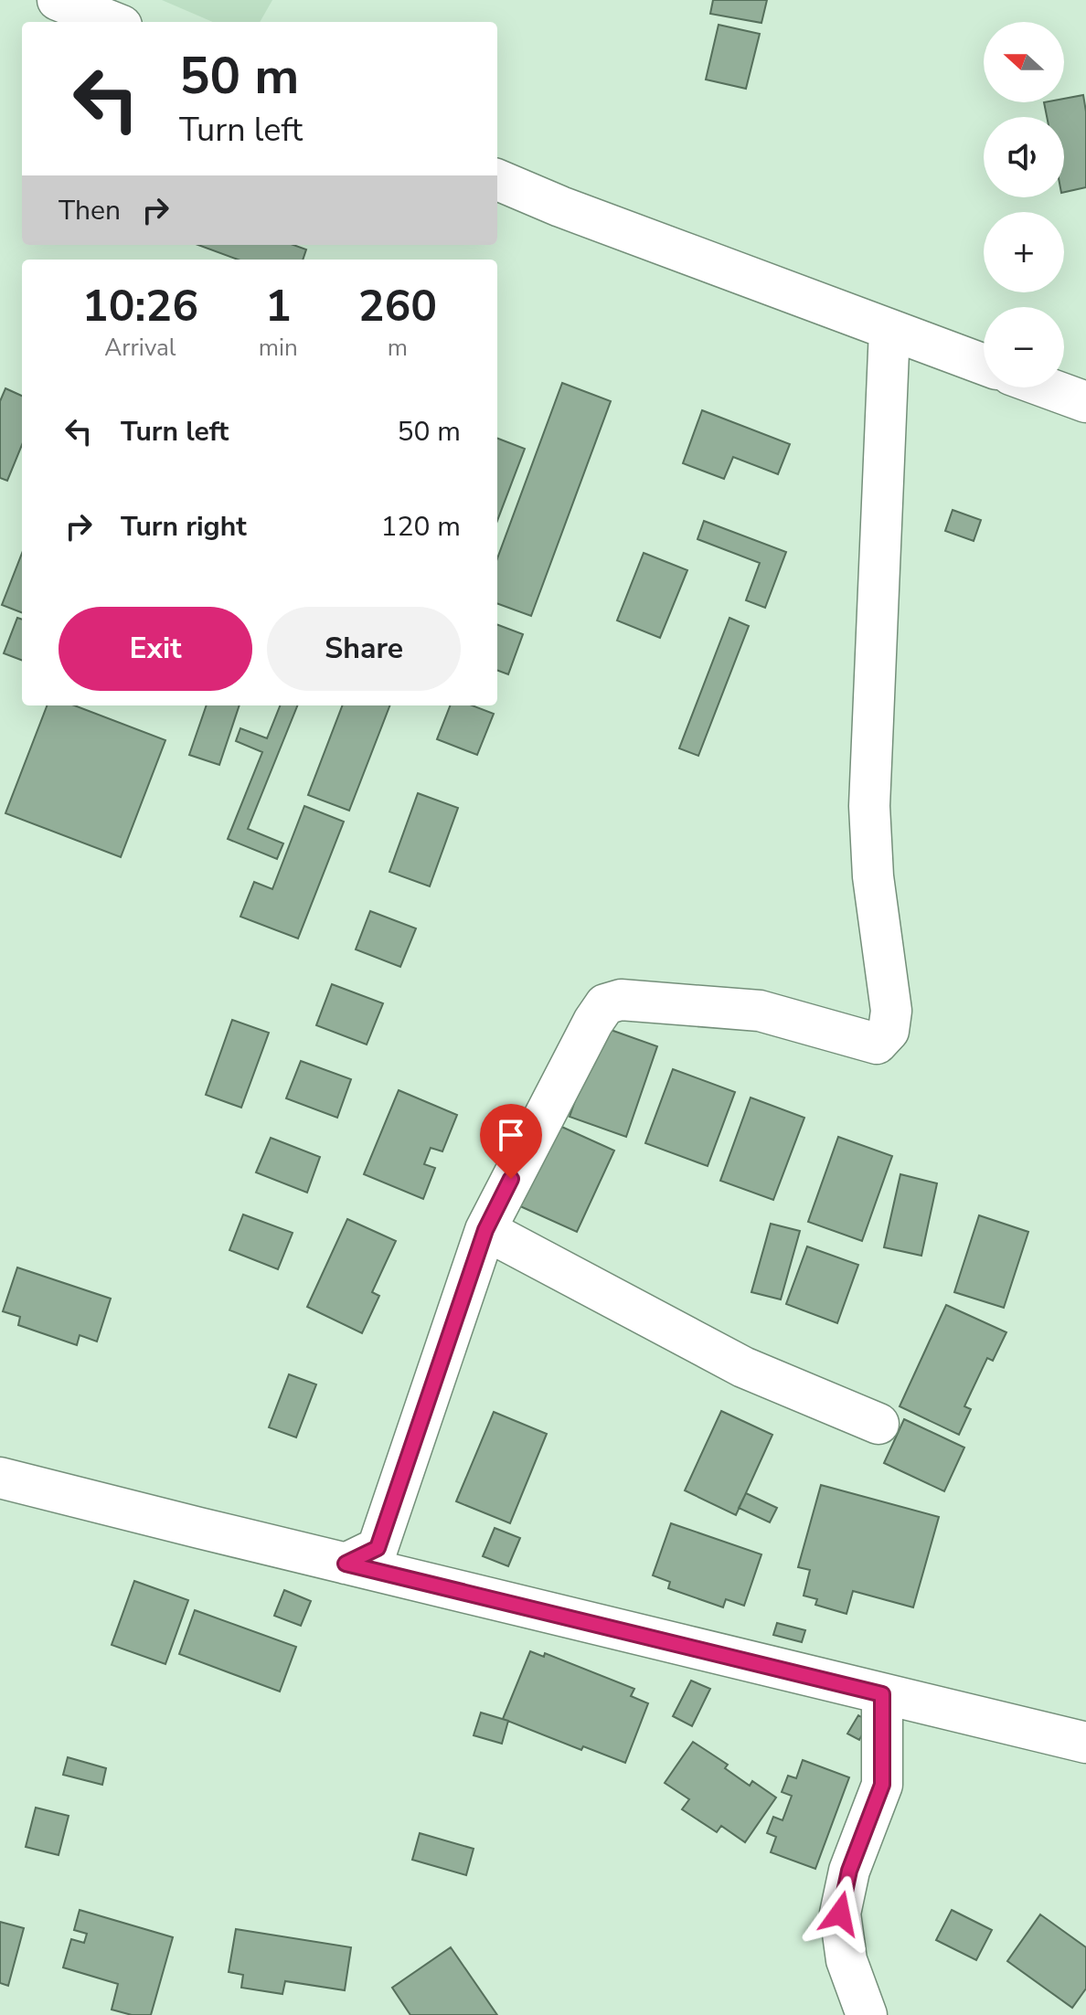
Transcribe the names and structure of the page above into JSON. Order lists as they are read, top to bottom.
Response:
{
  "north": "left",
  "page": {
    "map_buttons": ["+", "−"],
    "turn": ["50 m", "Turn left"],
    "then": "Then",
    "eta": [
      "10:26",
      "Arrival",
      "1",
      "min",
      "260",
      "m"
    ],
    "list": [
      {
        "name": "Turn left",
        "value": "50 m"
      },
      {
        "name": "Turn right",
        "value": "120 m"
      }
    ],
    "buttons": ["Exit", "Share"]
  }
}
